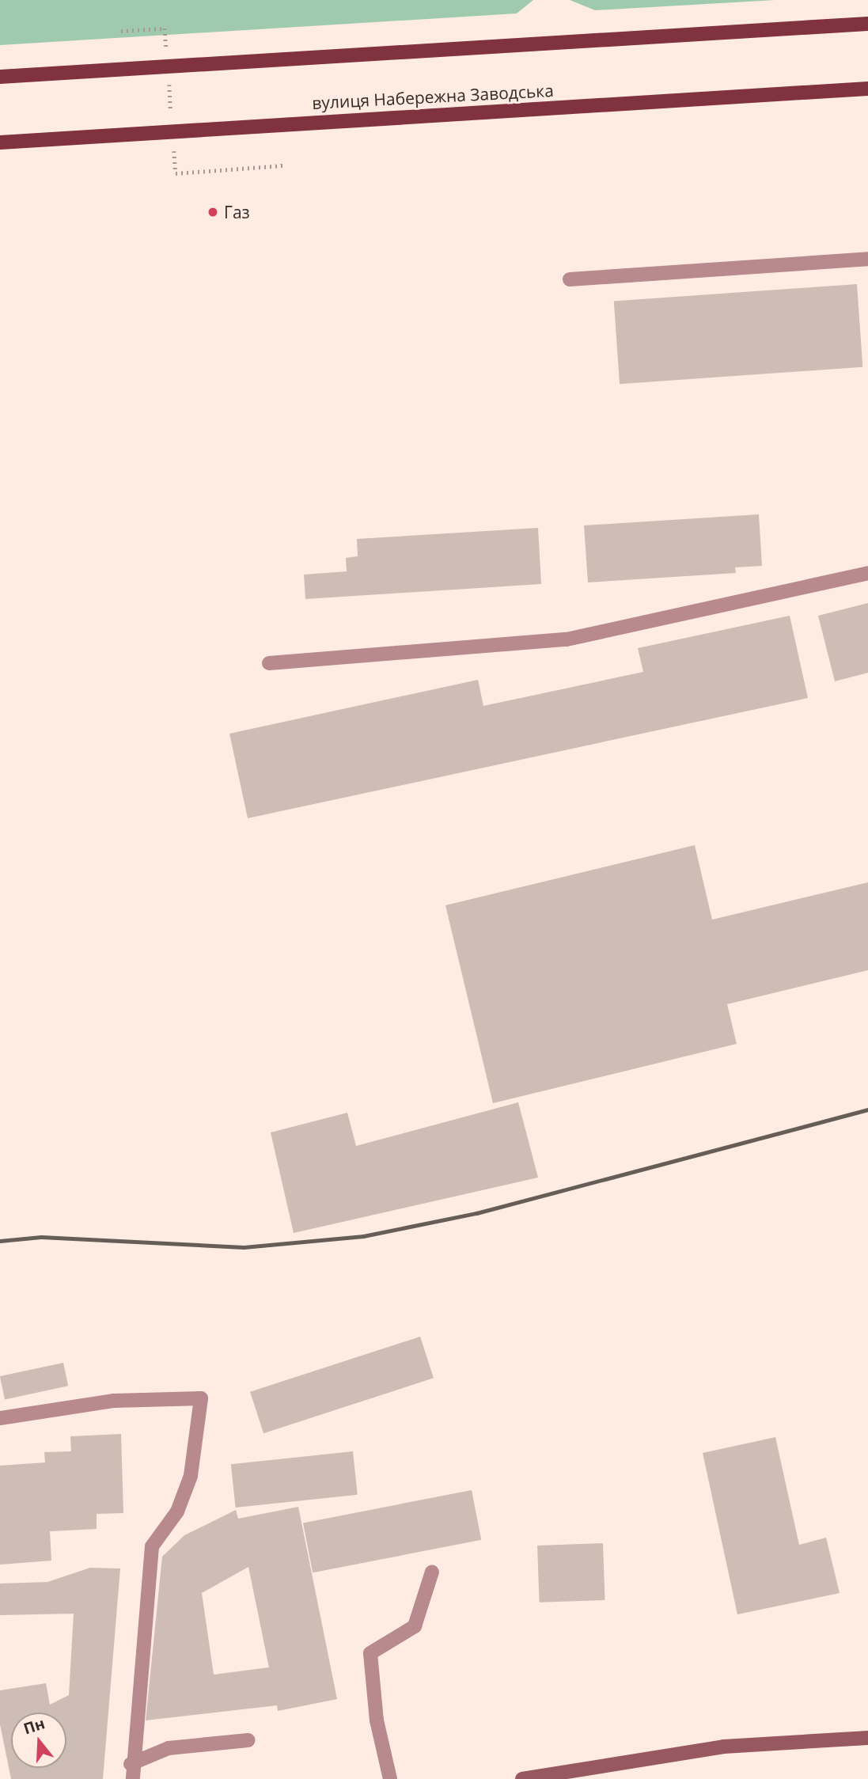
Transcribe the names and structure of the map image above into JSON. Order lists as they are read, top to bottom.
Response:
{
  "streets": {
    "main road": ["вулиця Набережна Заводська"]
  },
  "places": ["Газ"],
  "north": "top"
}
